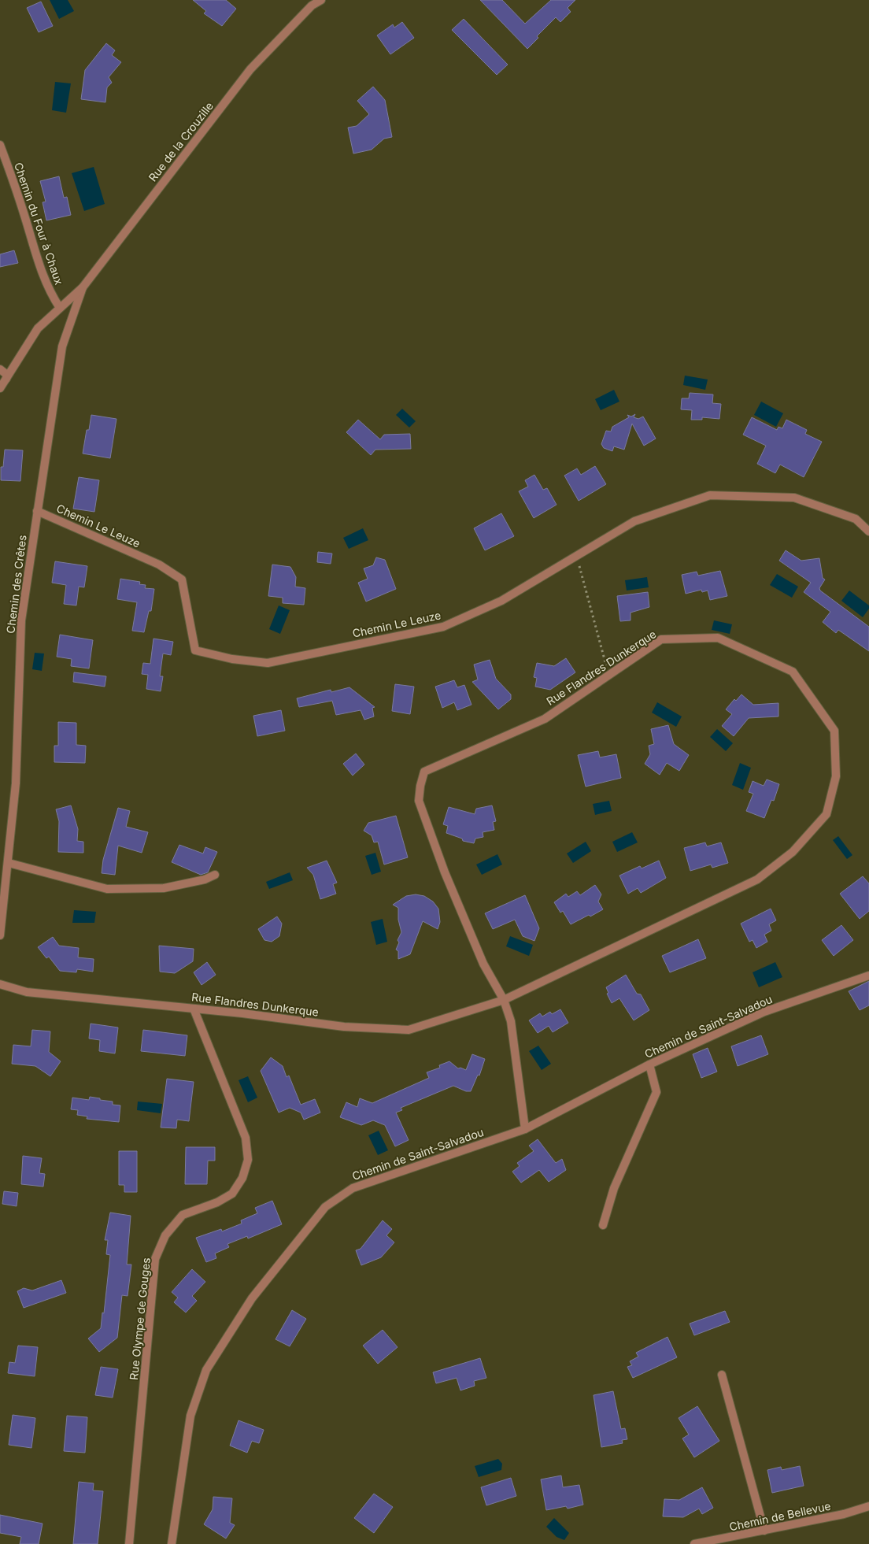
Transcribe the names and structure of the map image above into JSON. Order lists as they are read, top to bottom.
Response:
{
  "streets": {
    "street": [
      "Rue de la Crouzille",
      "Chemin du Four à Chaux",
      "Chemin Le Leuze",
      "Chemin des Crêtes",
      "Rue Flandres Dunkerque",
      "Chemin de Saint-Salvadou",
      "Rue Olympe de Gouges",
      "Chemin de Bellevue"
    ]
  },
  "crossings": [
    ["Rue de la Crouzille", "Chemin du Four à Chaux"],
    ["Rue de la Crouzille", "Chemin des Crêtes"],
    ["Chemin Le Leuze", "Chemin des Crêtes"],
    ["Rue Flandres Dunkerque", "Chemin de Saint-Salvadou"],
    ["Rue Flandres Dunkerque", "Rue Olympe de Gouges"]
  ]
}
